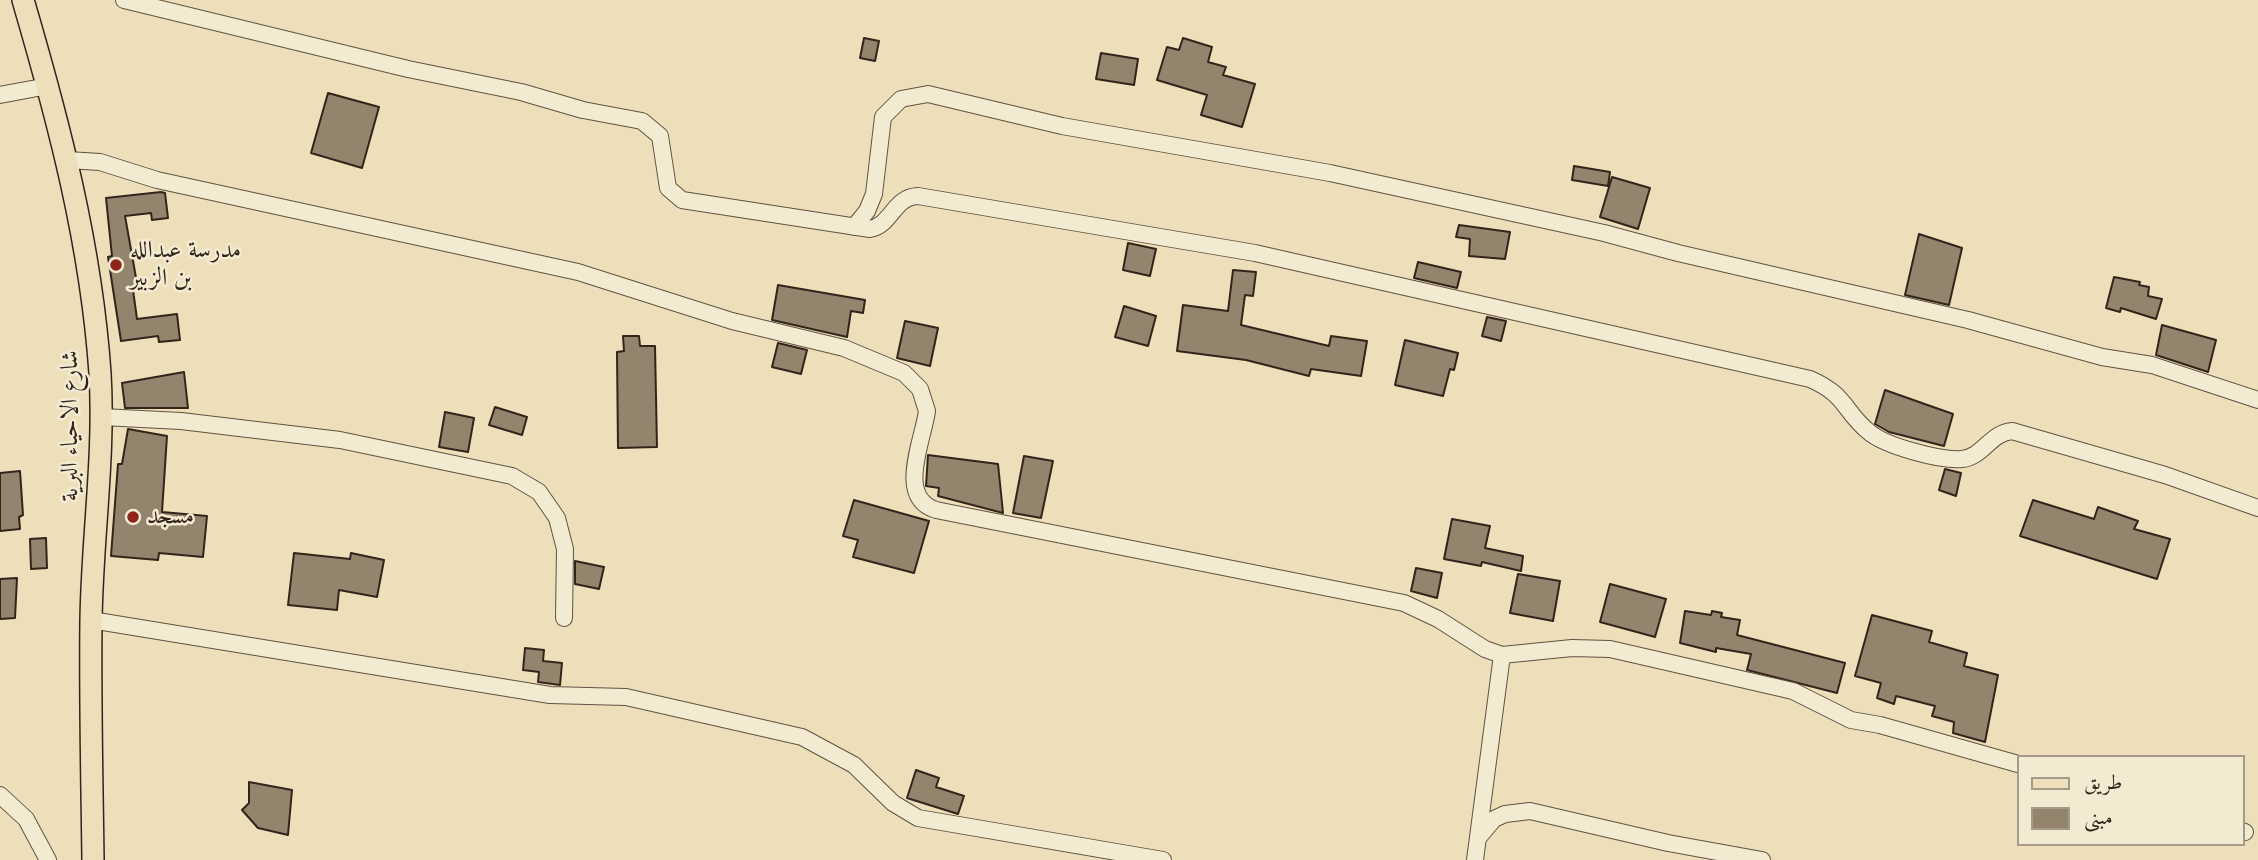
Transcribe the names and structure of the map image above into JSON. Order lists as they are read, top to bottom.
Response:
{
  "streets": {
    "main road": ["شارع الاحياء البرية"]
  },
  "places": ["مدرسة عبدالله بن الزبير", "مسجد"],
  "legend": ["طريق", "مبنى"]
}
